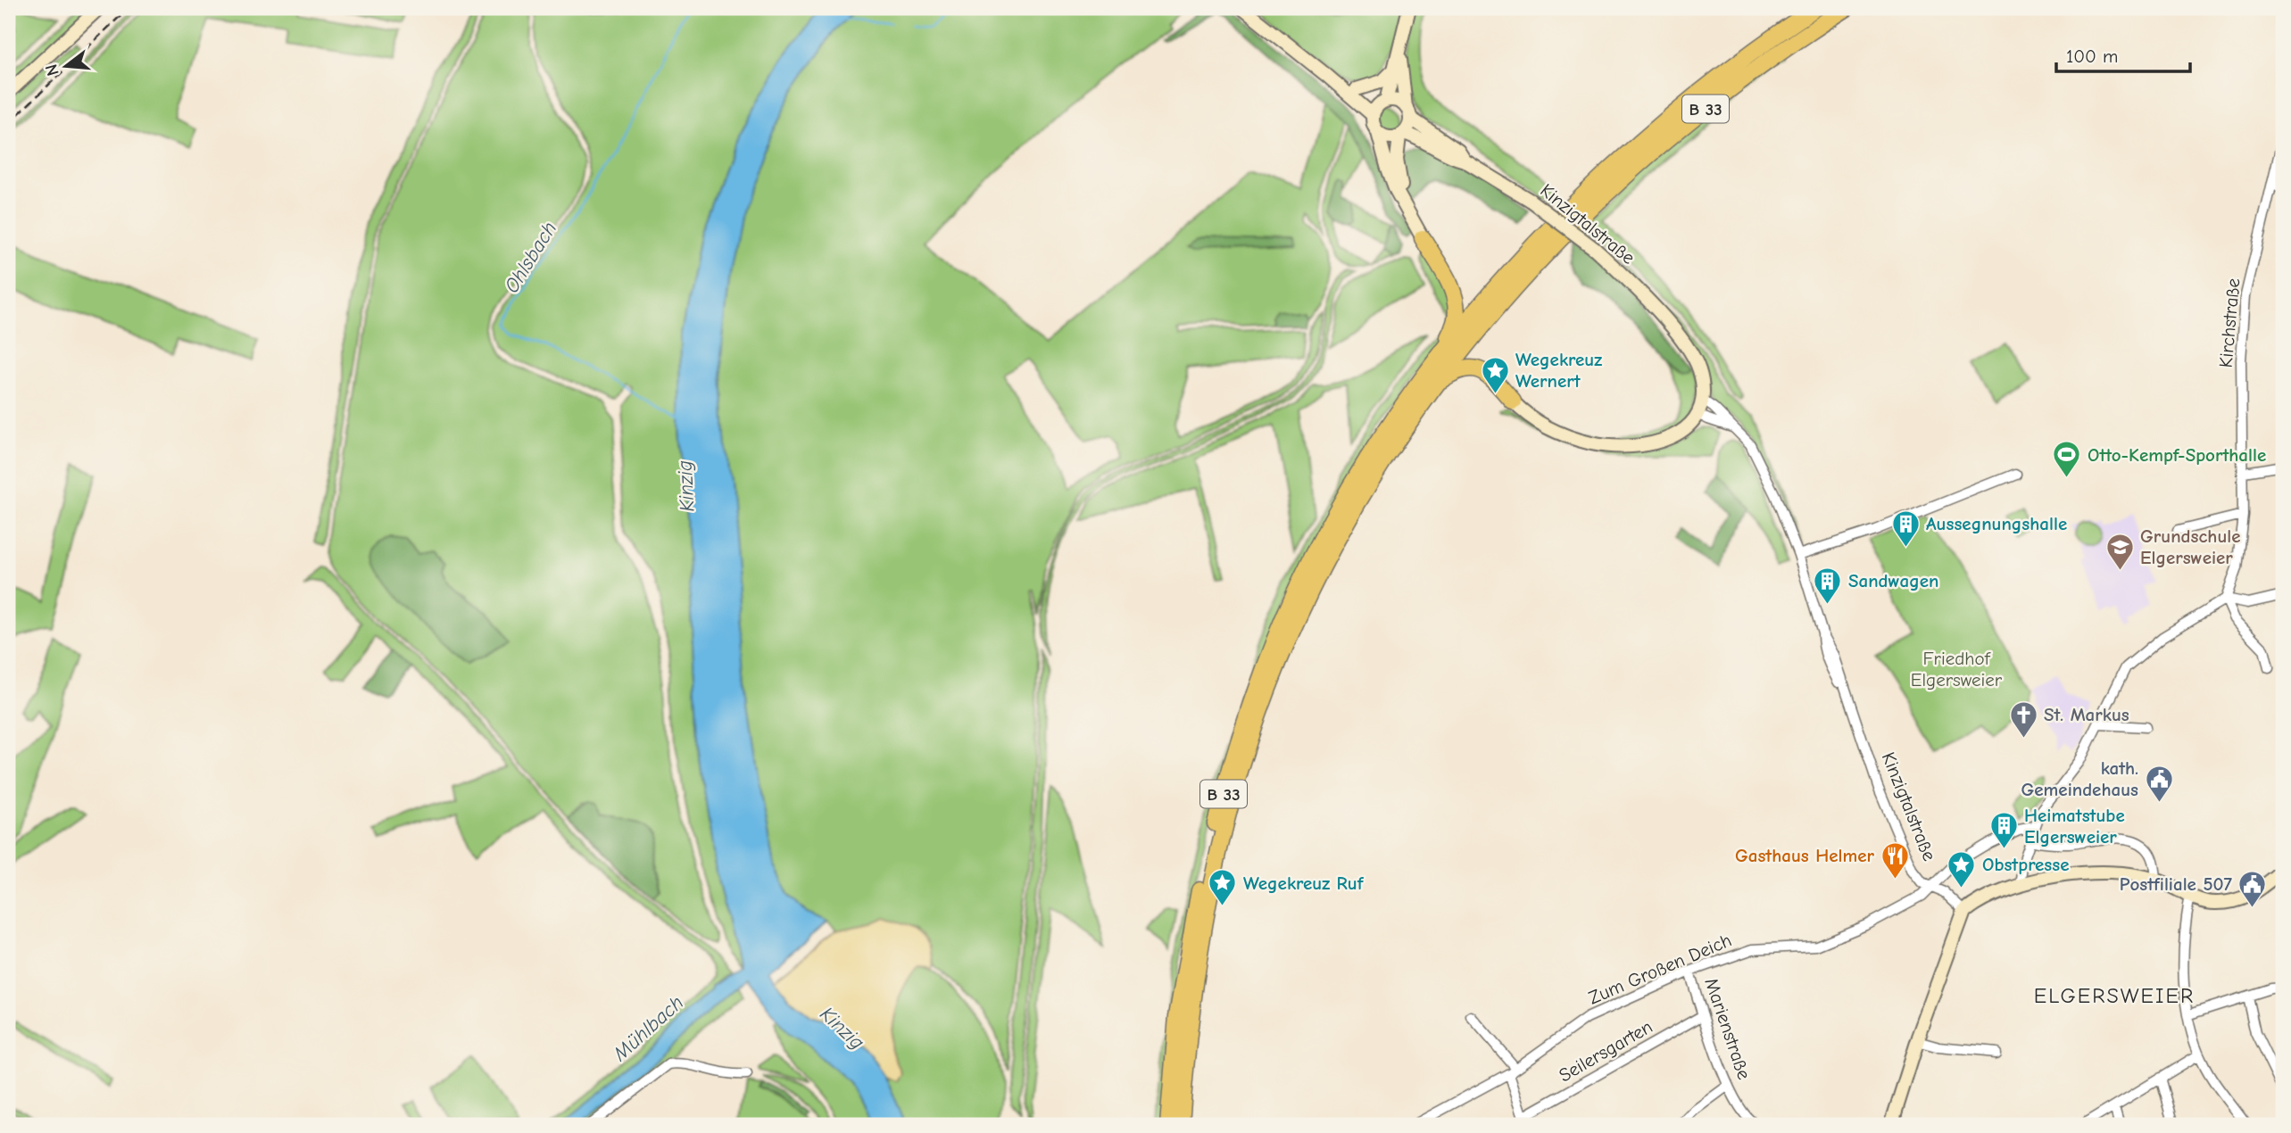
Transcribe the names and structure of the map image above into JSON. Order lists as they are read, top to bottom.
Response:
{
  "streets": {
    "highway": ["B 33"],
    "street": [
      "Kinzigtalstraße",
      "Kirchstraße",
      "Zum Großen Deich",
      "Marienstraße",
      "Seilersgarten"
    ]
  },
  "crossings": [
    ["Kinzigtalstraße", "Zum Großen Deich"],
    ["Zum Großen Deich", "Marienstraße"],
    ["Marienstraße", "Seilersgarten"]
  ],
  "districts": ["ELGERSWEIER"],
  "water": ["Ohlsbach", "Kinzig", "Mühlbach"],
  "parks": ["Friedhof Elgersweier"],
  "places": {
    "place": ["Wegekreuz Wernert", "Obstpresse", "Wegekreuz Ruf"],
    "sports": ["Otto-Kempf-Sporthalle"],
    "building": ["Aussegnungshalle", "Sandwagen", "Heimatstube Elgersweier"],
    "school or university": ["Grundschule Elgersweier"],
    "church": ["St. Markus"],
    "public building": ["kath. Gemeindehaus", "Postfiliale 507"],
    "restaurant": ["Gasthaus Helmer"]
  },
  "scale_bar": "100 m",
  "north": "left"
}
